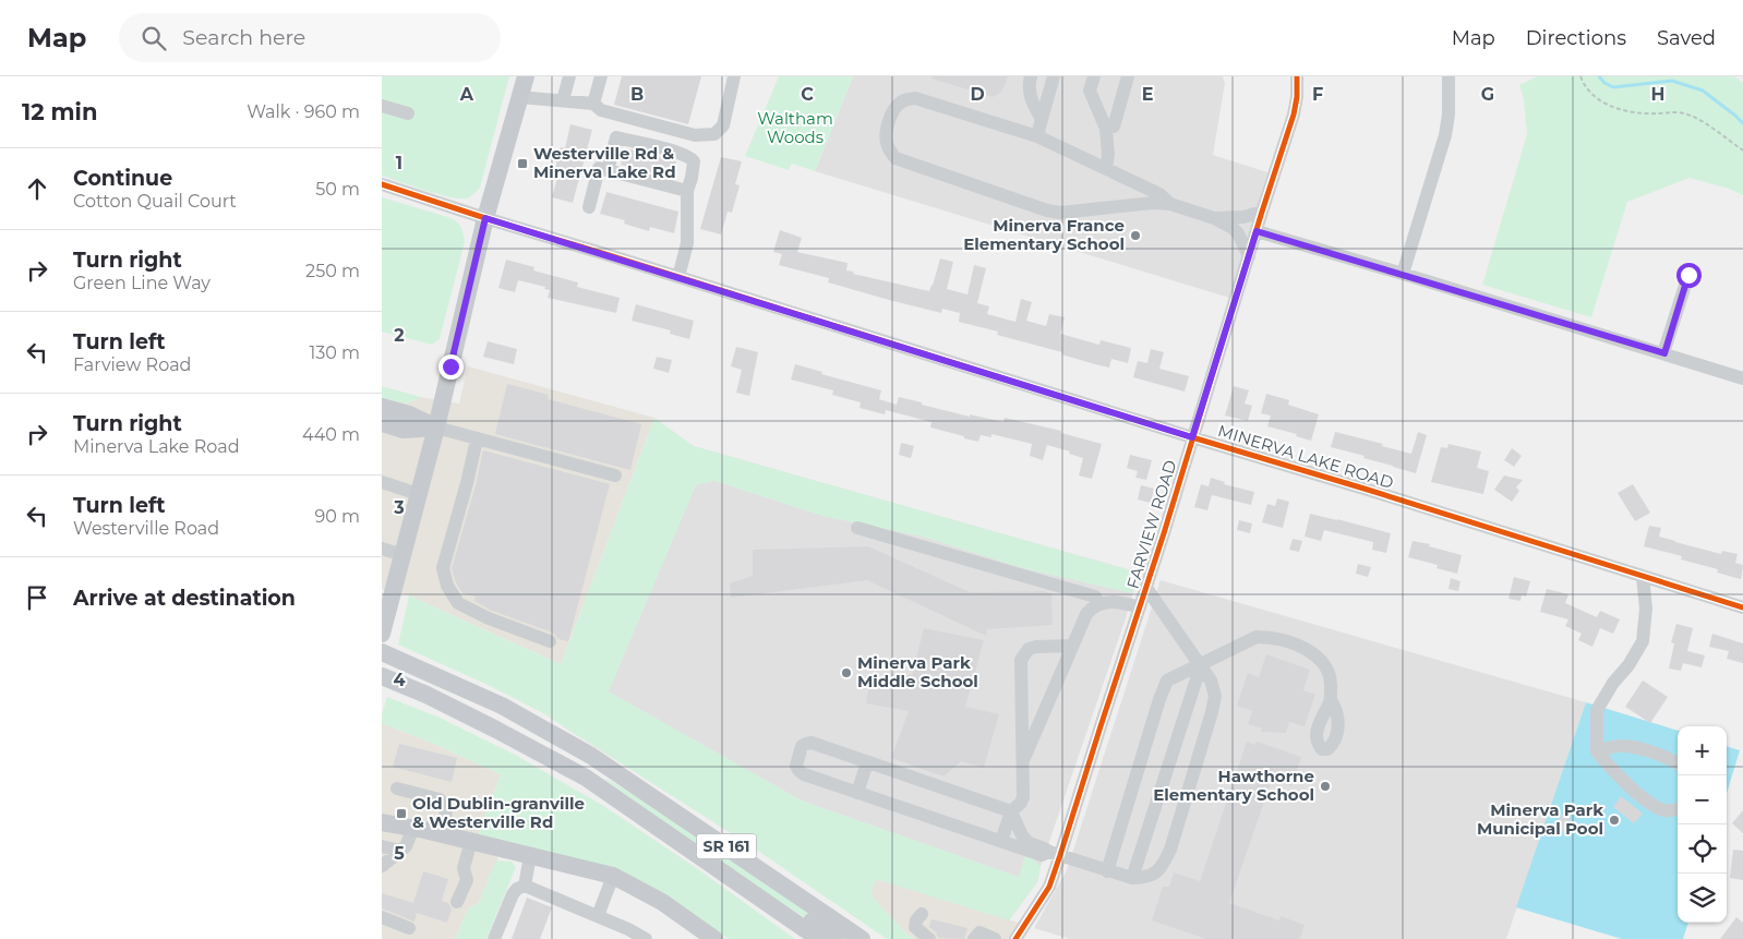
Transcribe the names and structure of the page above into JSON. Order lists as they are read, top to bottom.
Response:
{
  "streets": {
    "main road": ["SR 161"],
    "street": ["MINERVA LAKE ROAD", "FARVIEW ROAD"]
  },
  "crossings": [
    ["MINERVA LAKE ROAD", "FARVIEW ROAD"]
  ],
  "parks": ["Waltham Woods"],
  "places": {
    "transit": ["Westerville Rd & Minerva Lake Rd", "Old Dublin-granville & Westerville Rd"],
    "other": [
      "Minerva France Elementary School",
      "Minerva Park Middle School",
      "Hawthorne Elementary School",
      "Minerva Park Municipal Pool"
    ]
  },
  "page": {
    "header": "Map",
    "search": "Search here",
    "nav": ["Map", "Directions", "Saved"],
    "heading": ["12 min", "Walk · 960 m"],
    "list": [
      ["Continue", "Cotton Quail Court", "50 m"],
      ["Turn right", "Green Line Way", "250 m"],
      ["Turn left", "Farview Road", "130 m"],
      ["Turn right", "Minerva Lake Road", "440 m"],
      ["Turn left", "Westerville Road", "90 m"],
      "Arrive at destination"
    ],
    "map_buttons": ["+", "−"]
  },
  "grid": {
    "columns": [
      "A",
      "B",
      "C",
      "D",
      "E",
      "F",
      "G",
      "H"
    ],
    "rows": [
      "1",
      "2",
      "3",
      "4",
      "5"
    ]
  }
}
